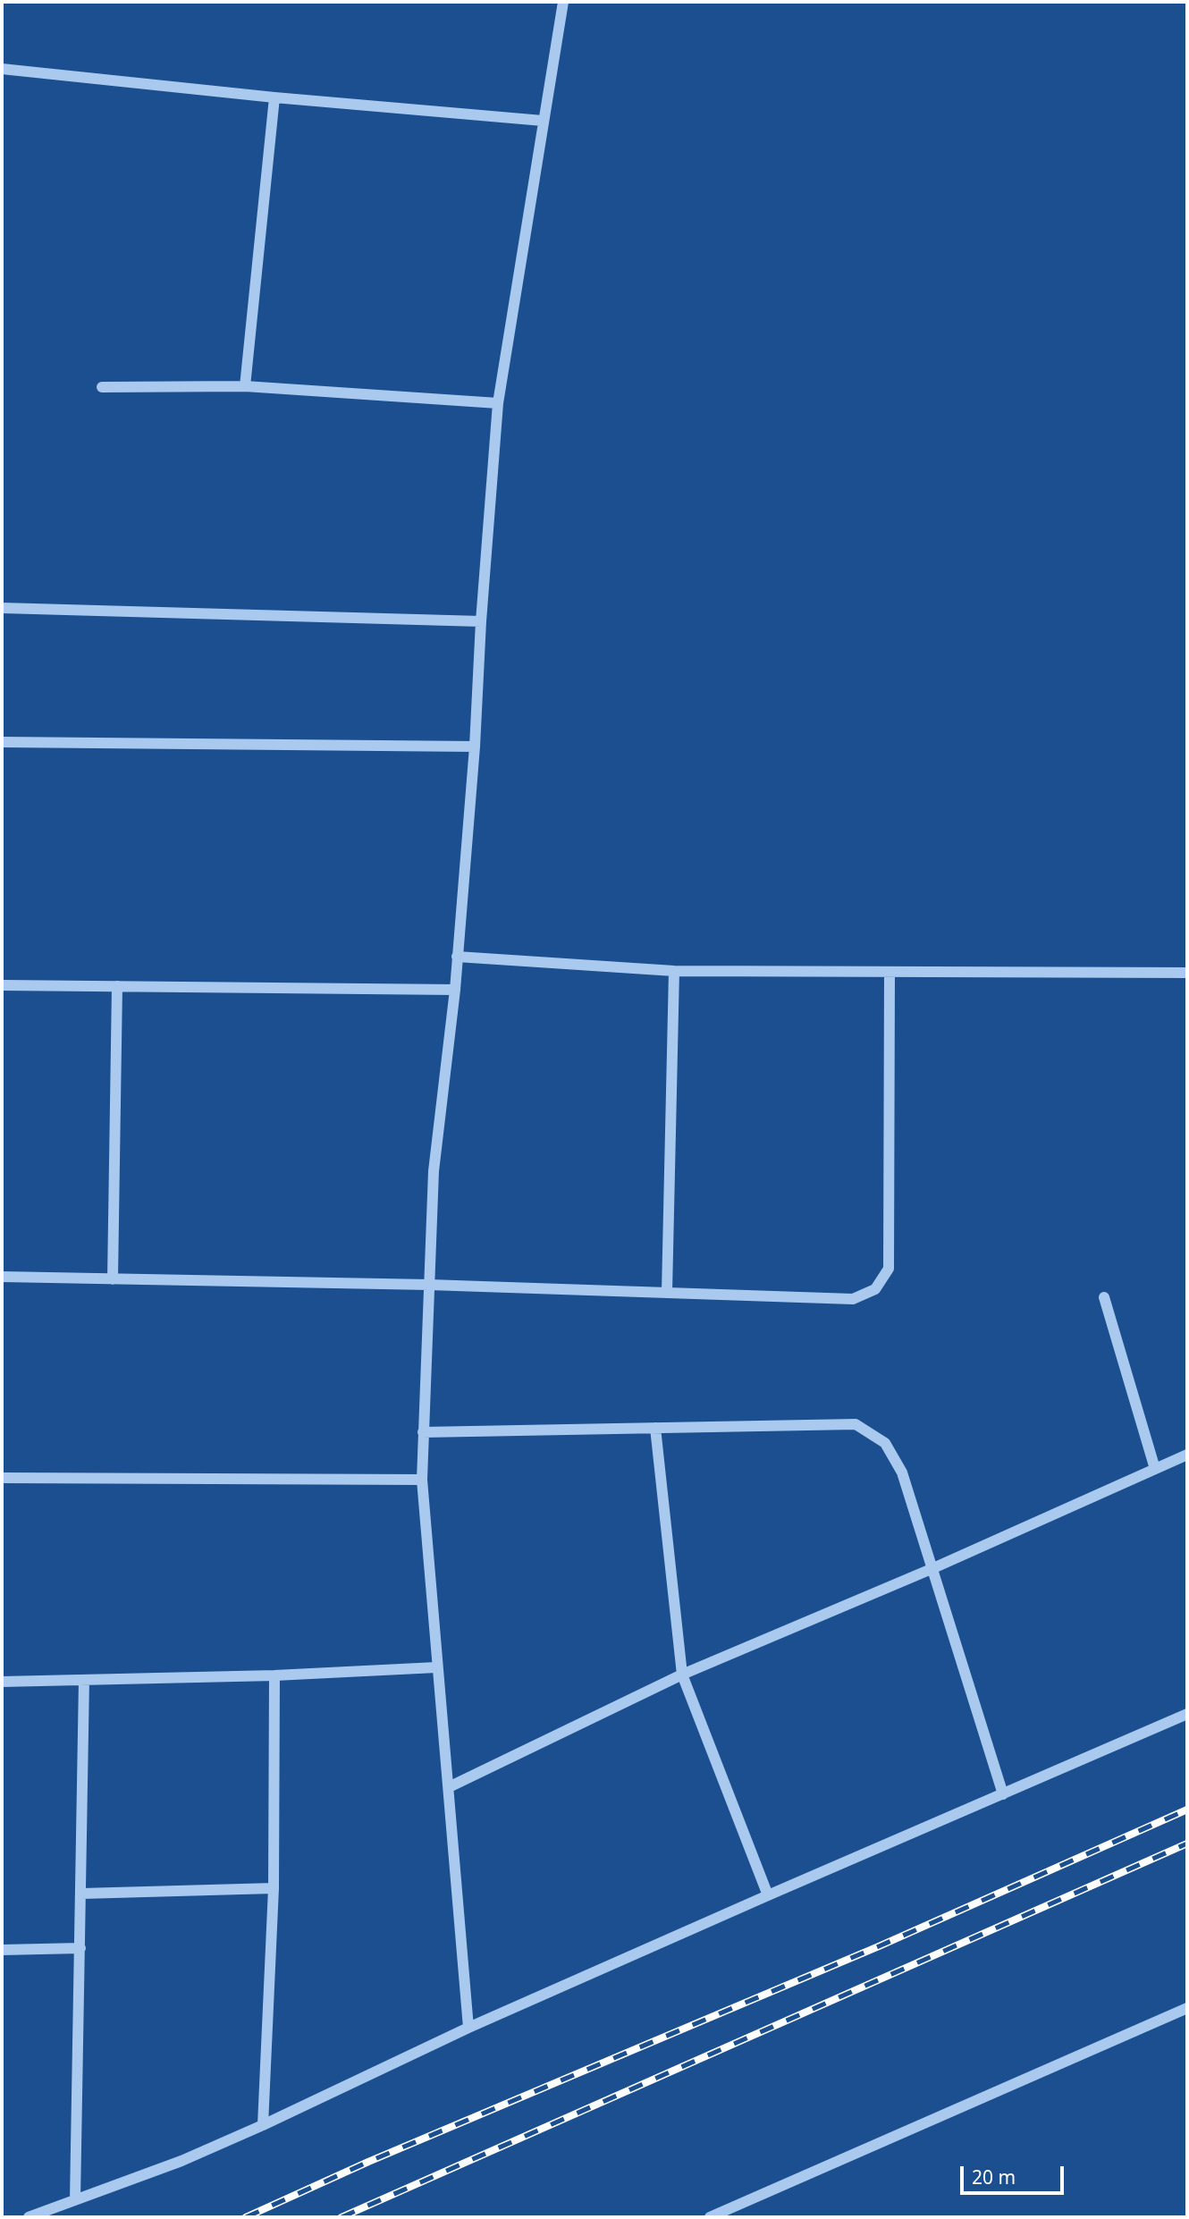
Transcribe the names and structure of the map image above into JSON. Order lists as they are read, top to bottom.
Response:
{
  "scale_bar": "20 m"
}
